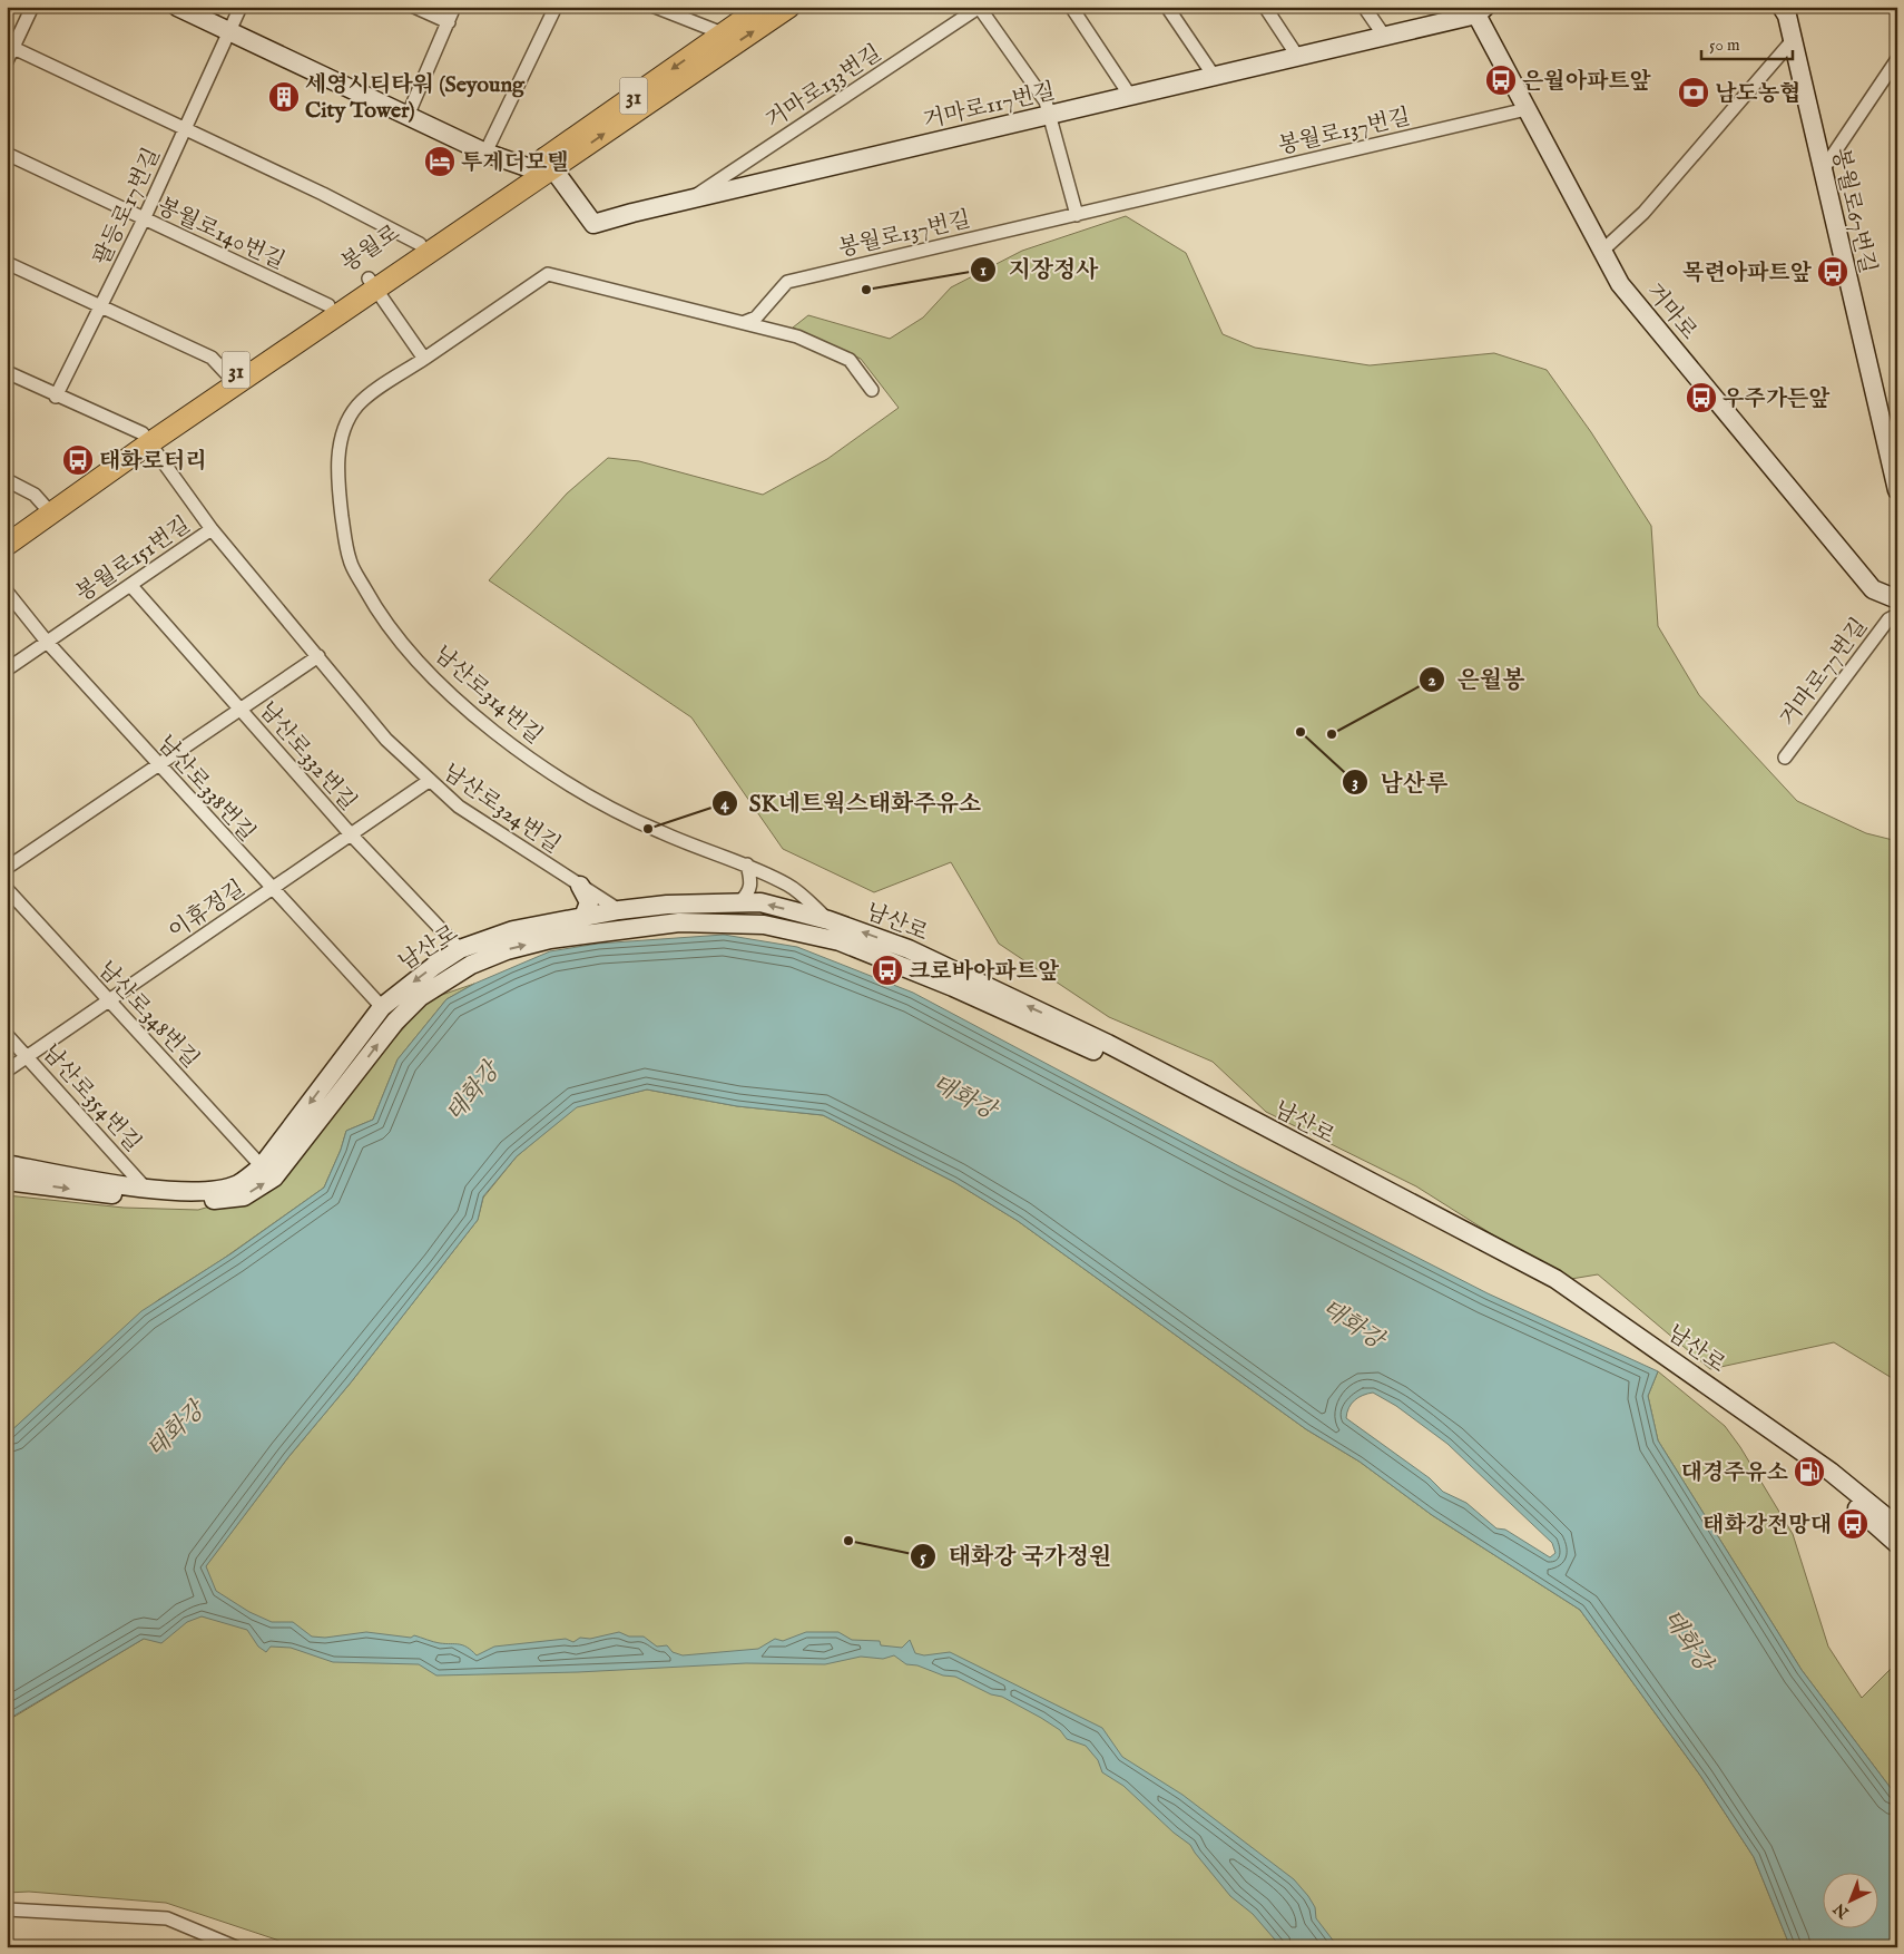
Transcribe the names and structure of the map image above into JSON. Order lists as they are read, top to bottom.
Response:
{
  "streets": {
    "main road": [
      "31",
      "거마로117번길",
      "봉월로67번길",
      "봉월로",
      "거마로",
      "남산로"
    ],
    "street": [
      "거마로133번길",
      "봉월로137번길",
      "팔등로17번길",
      "봉월로140번길",
      "봉월로151번길",
      "거마로77번길",
      "남산로314번길",
      "남산로332번길",
      "남산로338번길",
      "남산로324번길",
      "이휴정길",
      "남산로348번길",
      "남산로354번길"
    ]
  },
  "crossings": [
    ["거마로133번길", "거마로117번길"],
    ["거마로117번길", "봉월로"],
    ["거마로117번길", "거마로"],
    ["봉월로137번길", "거마로"],
    ["팔등로17번길", "봉월로140번길"],
    ["봉월로140번길", "봉월로"],
    ["봉월로", "봉월로151번길"],
    ["봉월로151번길", "남산로332번길"],
    ["봉월로151번길", "남산로338번길"],
    ["봉월로151번길", "남산로324번길"],
    ["남산로314번길", "남산로"],
    ["남산로332번길", "이휴정길"],
    ["남산로332번길", "남산로"],
    ["남산로338번길", "이휴정길"],
    ["남산로338번길", "남산로"],
    ["남산로324번길", "이휴정길"],
    ["남산로324번길", "남산로"],
    ["이휴정길", "남산로348번길"],
    ["이휴정길", "남산로354번길"],
    ["남산로", "남산로348번길"],
    ["남산로", "남산로354번길"]
  ],
  "water": ["태화강"],
  "places": {
    "bus stop": [
      "은월아파트앞",
      "목련아파트앞",
      "우주가든앞",
      "태화로터리",
      "크로바아파트앞",
      "태화강전망대"
    ],
    "bank": ["남도농협"],
    "building": ["세영시티타워 (Seyoung City Tower)"],
    "hotel": ["투게더모텔"],
    "other": [
      "지장정사",
      "남산루",
      "은월봉",
      "SK네트웍스태화주유소",
      "태화강 국가정원"
    ],
    "fuel station": ["대경주유소"]
  },
  "scale_bar": "50 m",
  "north": "bottom left"
}
